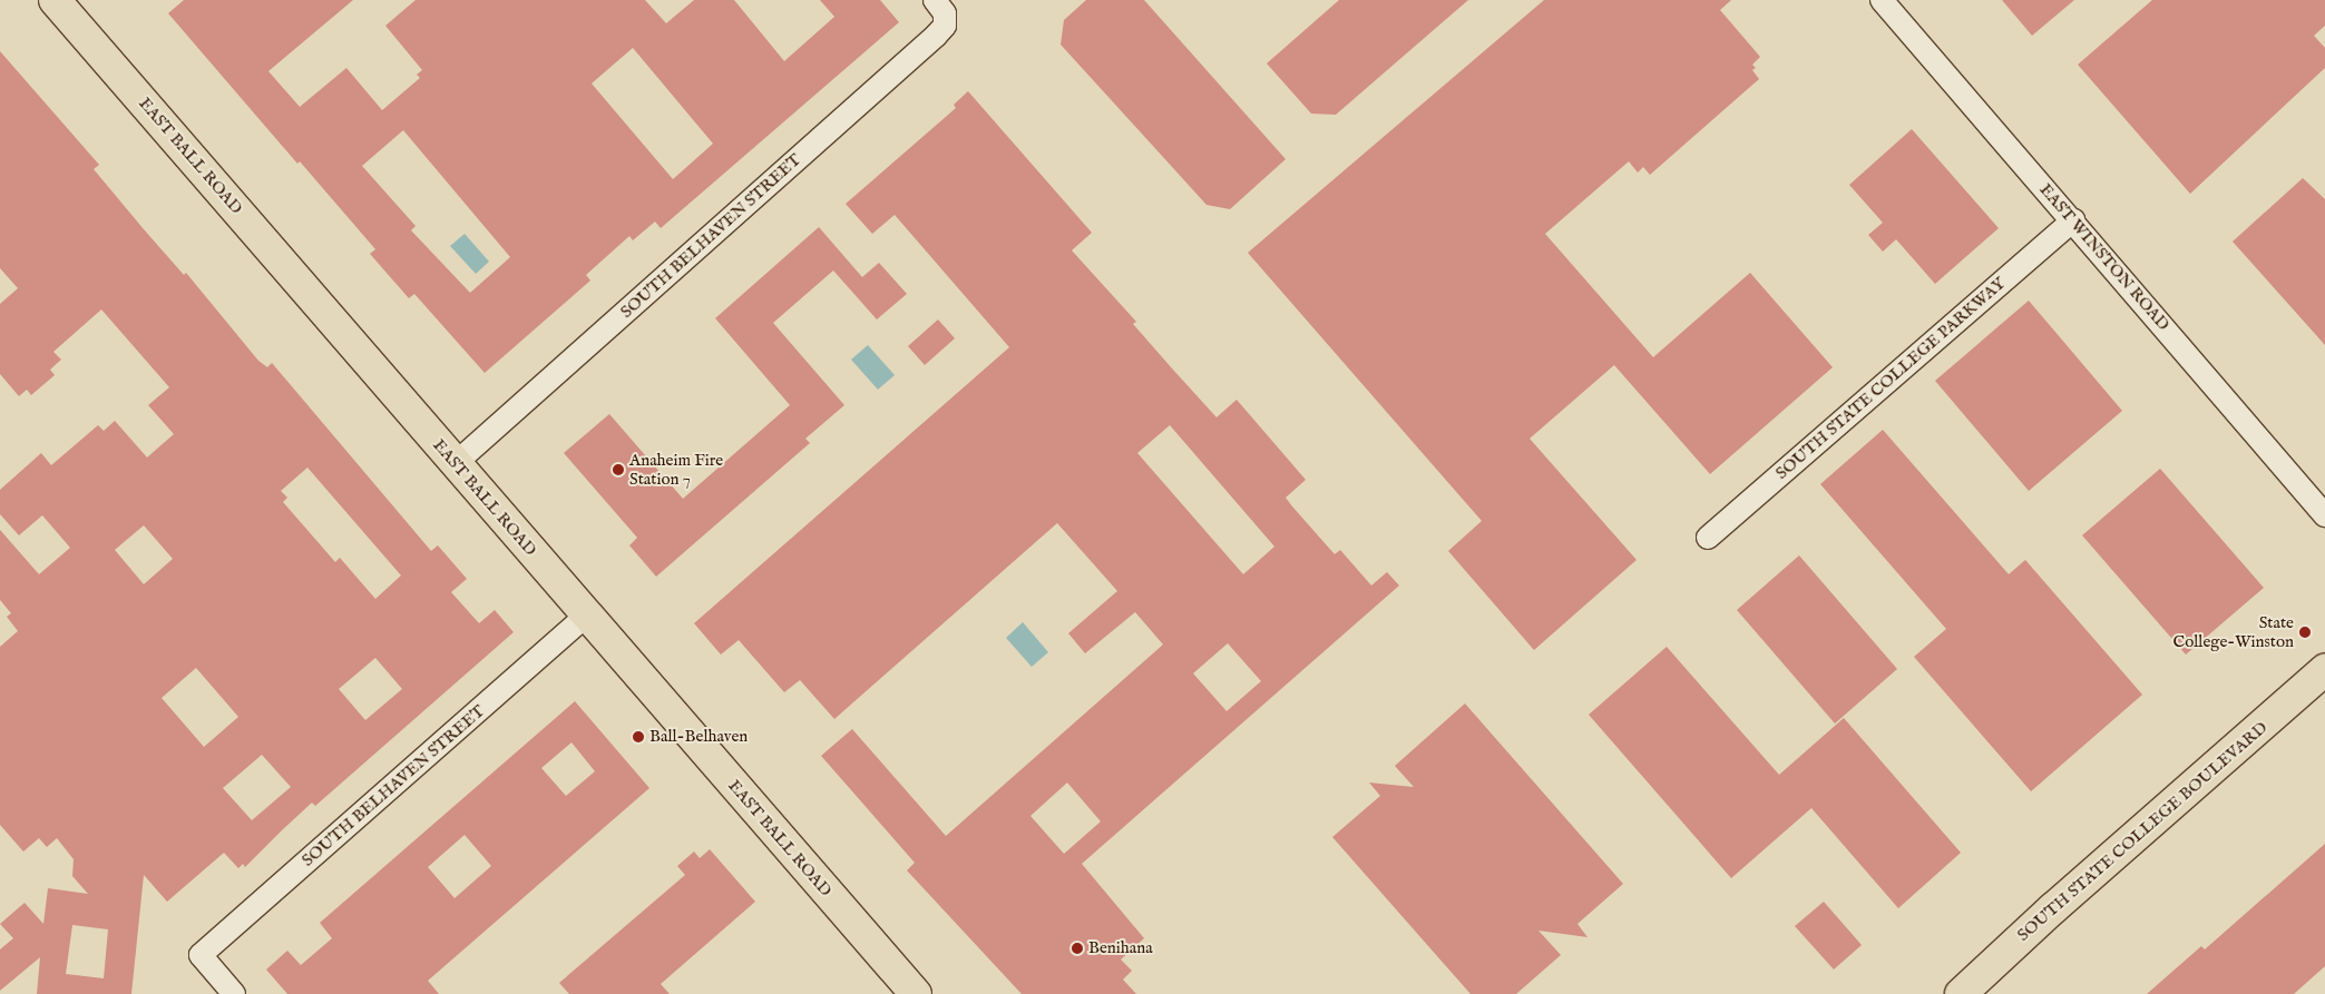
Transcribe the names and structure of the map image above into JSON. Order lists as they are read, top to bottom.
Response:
{
  "streets": {
    "main road": ["EAST BALL ROAD", "SOUTH STATE COLLEGE BOULEVARD"],
    "street": ["SOUTH BELHAVEN STREET", "EAST WINSTON ROAD", "SOUTH STATE COLLEGE PARKWAY"]
  },
  "crossings": [
    ["EAST BALL ROAD", "SOUTH BELHAVEN STREET"],
    ["EAST WINSTON ROAD", "SOUTH STATE COLLEGE PARKWAY"]
  ],
  "places": [
    "Anaheim Fire Station 7",
    "State College-Winston",
    "Ball-Belhaven",
    "Benihana"
  ]
}
